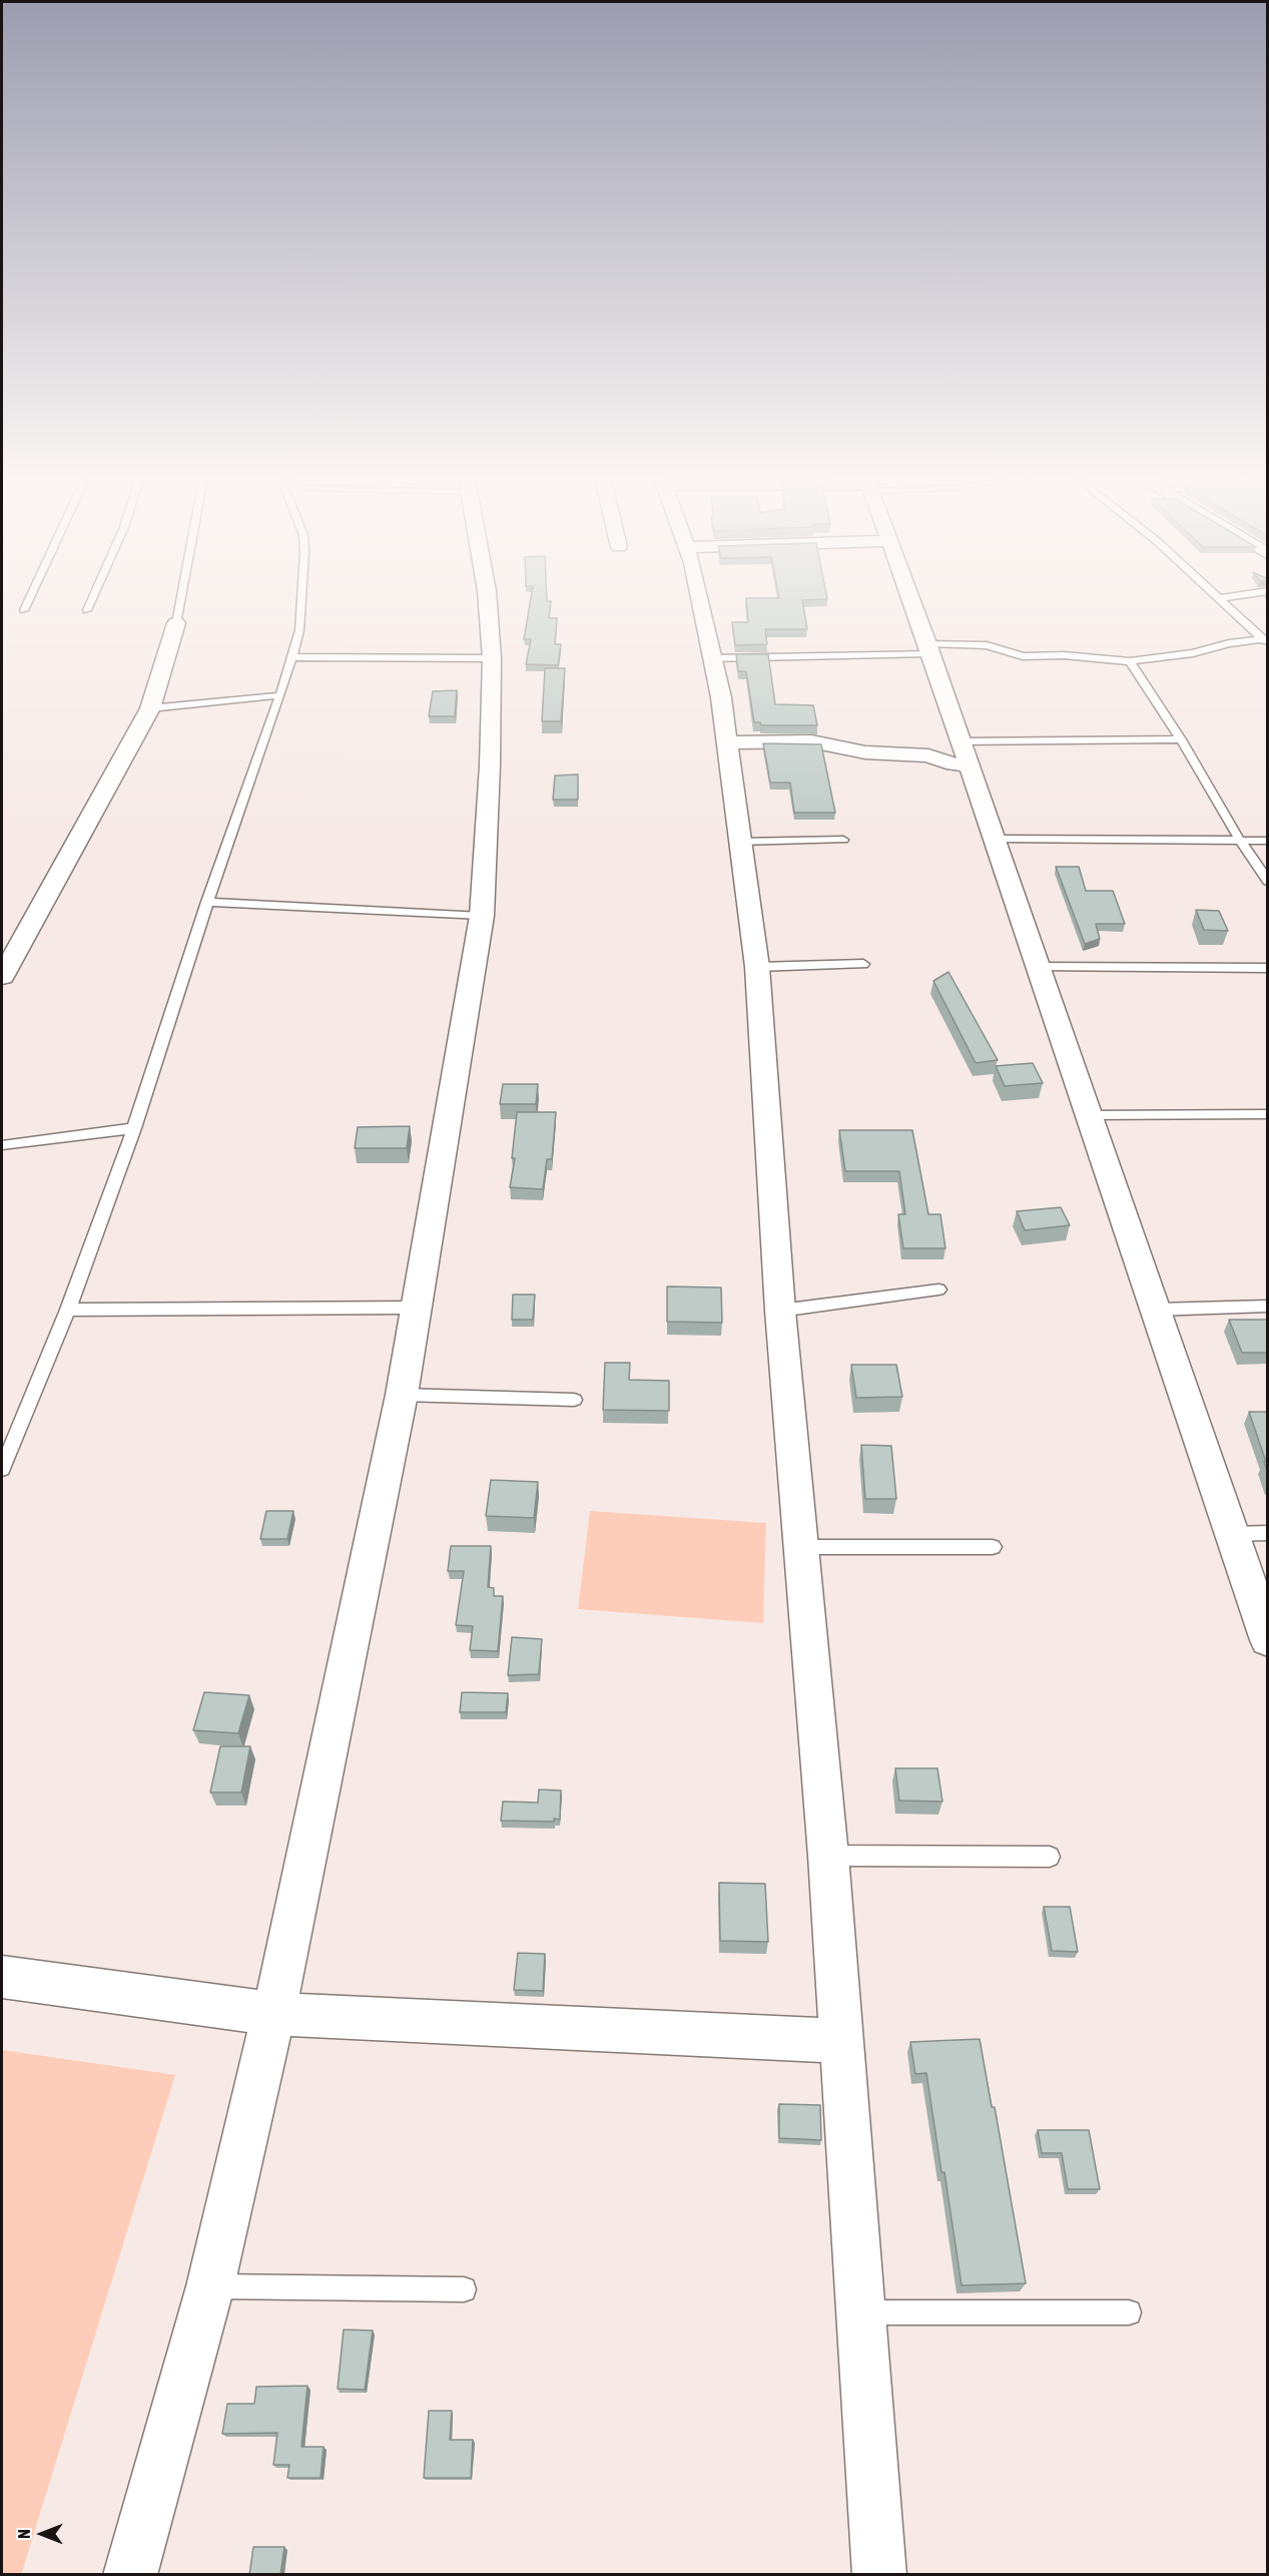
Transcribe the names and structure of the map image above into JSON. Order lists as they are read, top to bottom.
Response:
{
  "north": "left"
}
